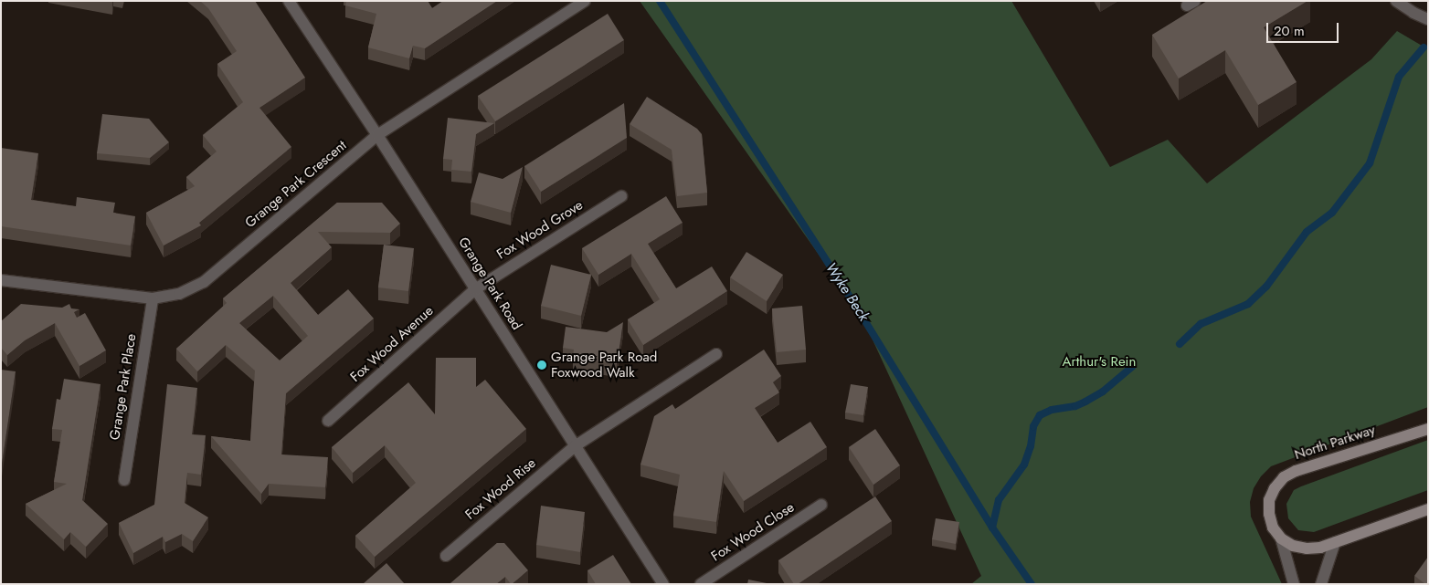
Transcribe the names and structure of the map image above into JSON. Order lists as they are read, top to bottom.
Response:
{
  "streets": {
    "street": [
      "Grange Park Crescent",
      "Fox Wood Grove",
      "Grange Park Road",
      "Fox Wood Avenue",
      "Grange Park Place",
      "North Parkway",
      "Fox Wood Rise",
      "Fox Wood Close"
    ]
  },
  "crossings": [
    ["Grange Park Crescent", "Grange Park Road"],
    ["Grange Park Crescent", "Grange Park Place"],
    ["Fox Wood Grove", "Grange Park Road"],
    ["Fox Wood Grove", "Fox Wood Avenue"],
    ["Grange Park Road", "Fox Wood Avenue"],
    ["Grange Park Road", "Fox Wood Rise"]
  ],
  "water": ["Wyke Beck"],
  "parks": ["Arthur's Rein"],
  "places": ["Grange Park Road Foxwood Walk"],
  "scale_bar": "20 m"
}
